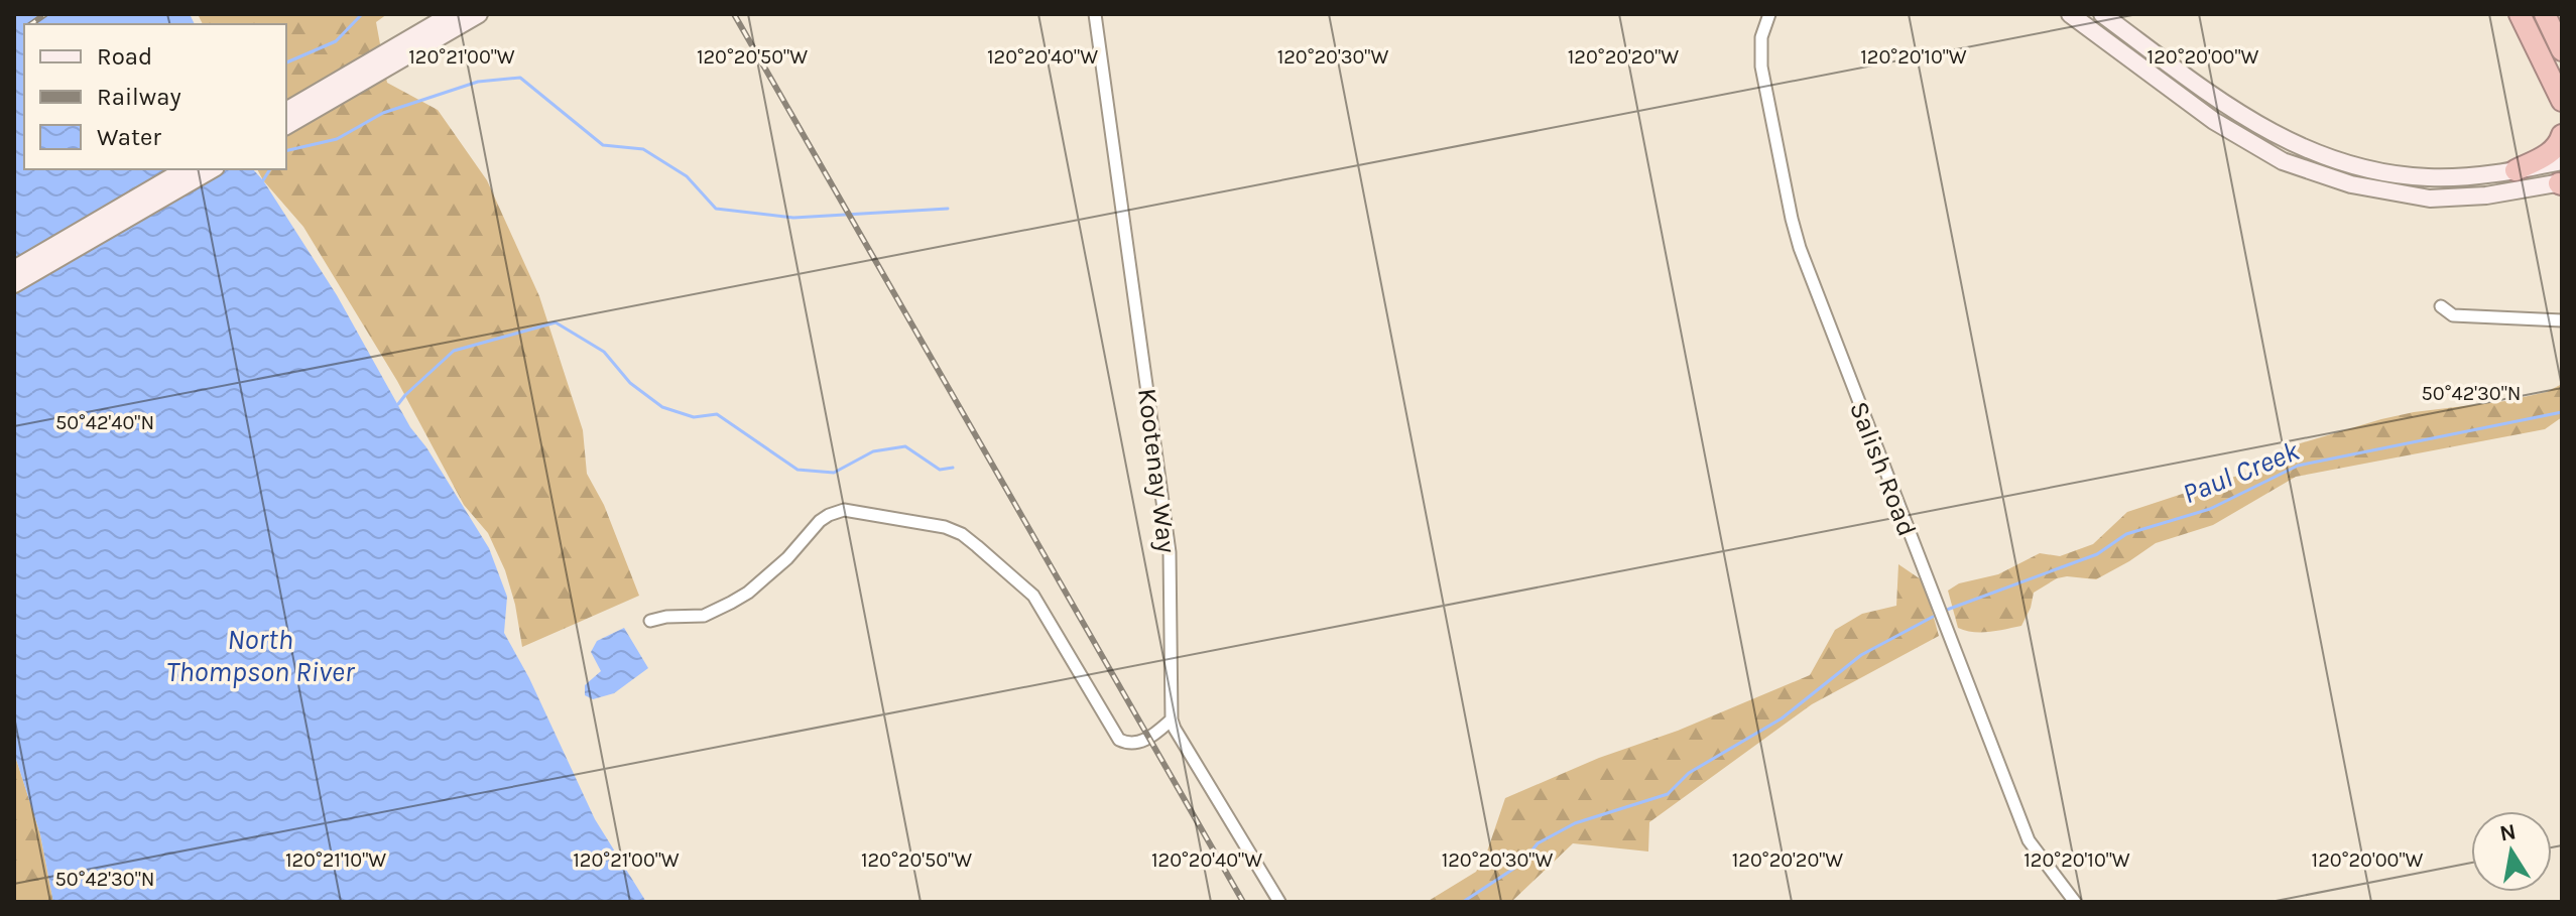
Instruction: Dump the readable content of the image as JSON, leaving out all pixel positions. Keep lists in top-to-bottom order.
{
  "streets": {
    "street": ["Salish Road", "Kootenay Way"]
  },
  "water": ["Paul Creek", "North Thompson River"],
  "legend": ["Road", "Railway", "Water"],
  "north": "top",
  "coordinates": [
    "120°21'00\"W",
    "120°20'40\"W",
    "120°20'20\"W",
    "120°20'10\"W",
    "120°20'00\"W",
    "120°20'50\"W",
    "120°20'30\"W",
    "50°42'30\"N",
    "50°42'40\"N",
    "120°21'10\"W"
  ]
}
